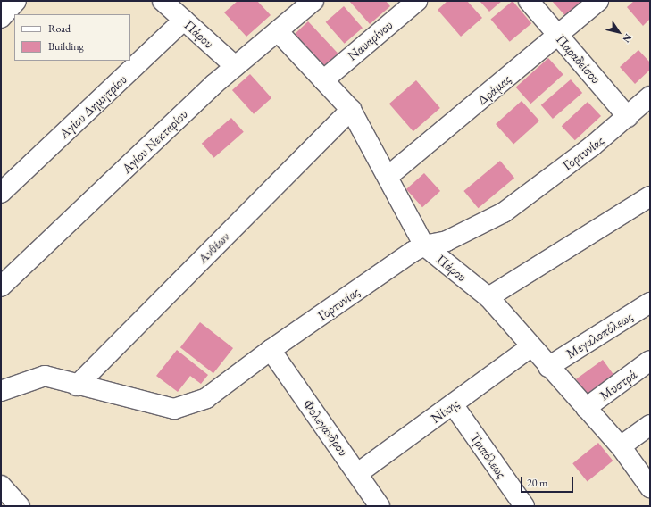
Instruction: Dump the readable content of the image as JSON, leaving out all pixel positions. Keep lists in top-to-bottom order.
{
  "streets": {
    "street": [
      "Πάρου",
      "Ναυαρίνου",
      "Παραδείσου",
      "Δράμας",
      "Αγίου Δημητρίου",
      "Αγίου Νεκταρίου",
      "Γορτυνίας",
      "Ανθέων",
      "Μεγαλοπόλεως",
      "Μυστρά",
      "Νίκης",
      "Φολεγάνδρου",
      "Τριπόλεως"
    ]
  },
  "crossings": [
    ["Πάρου", "Ναυαρίνου"],
    ["Πάρου", "Δράμας"],
    ["Πάρου", "Αγίου Δημητρίου"],
    ["Πάρου", "Αγίου Νεκταρίου"],
    ["Πάρου", "Γορτυνίας"],
    ["Πάρου", "Ανθέων"],
    ["Πάρου", "Μεγαλοπόλεως"],
    ["Πάρου", "Μυστρά"],
    ["Πάρου", "Νίκης"],
    ["Παραδείσου", "Δράμας"],
    ["Παραδείσου", "Γορτυνίας"],
    ["Γορτυνίας", "Ανθέων"],
    ["Γορτυνίας", "Φολεγάνδρου"],
    ["Νίκης", "Φολεγάνδρου"],
    ["Νίκης", "Τριπόλεως"]
  ],
  "legend": ["Road", "Building"],
  "scale_bar": "20 m",
  "north": "bottom right"
}
